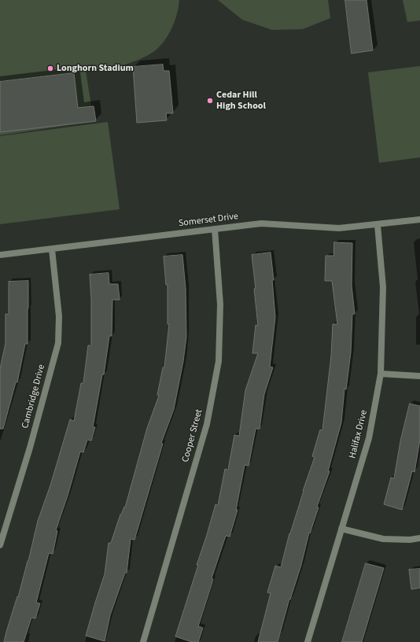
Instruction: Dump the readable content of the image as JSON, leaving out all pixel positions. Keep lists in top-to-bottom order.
{
  "streets": {
    "street": [
      "Somerset Drive",
      "Cambridge Drive",
      "Halifax Drive",
      "Cooper Street"
    ]
  },
  "crossings": [
    ["Somerset Drive", "Cambridge Drive"],
    ["Somerset Drive", "Halifax Drive"],
    ["Somerset Drive", "Cooper Street"]
  ],
  "places": ["Longhorn Stadium", "Cedar Hill High School"]
}
